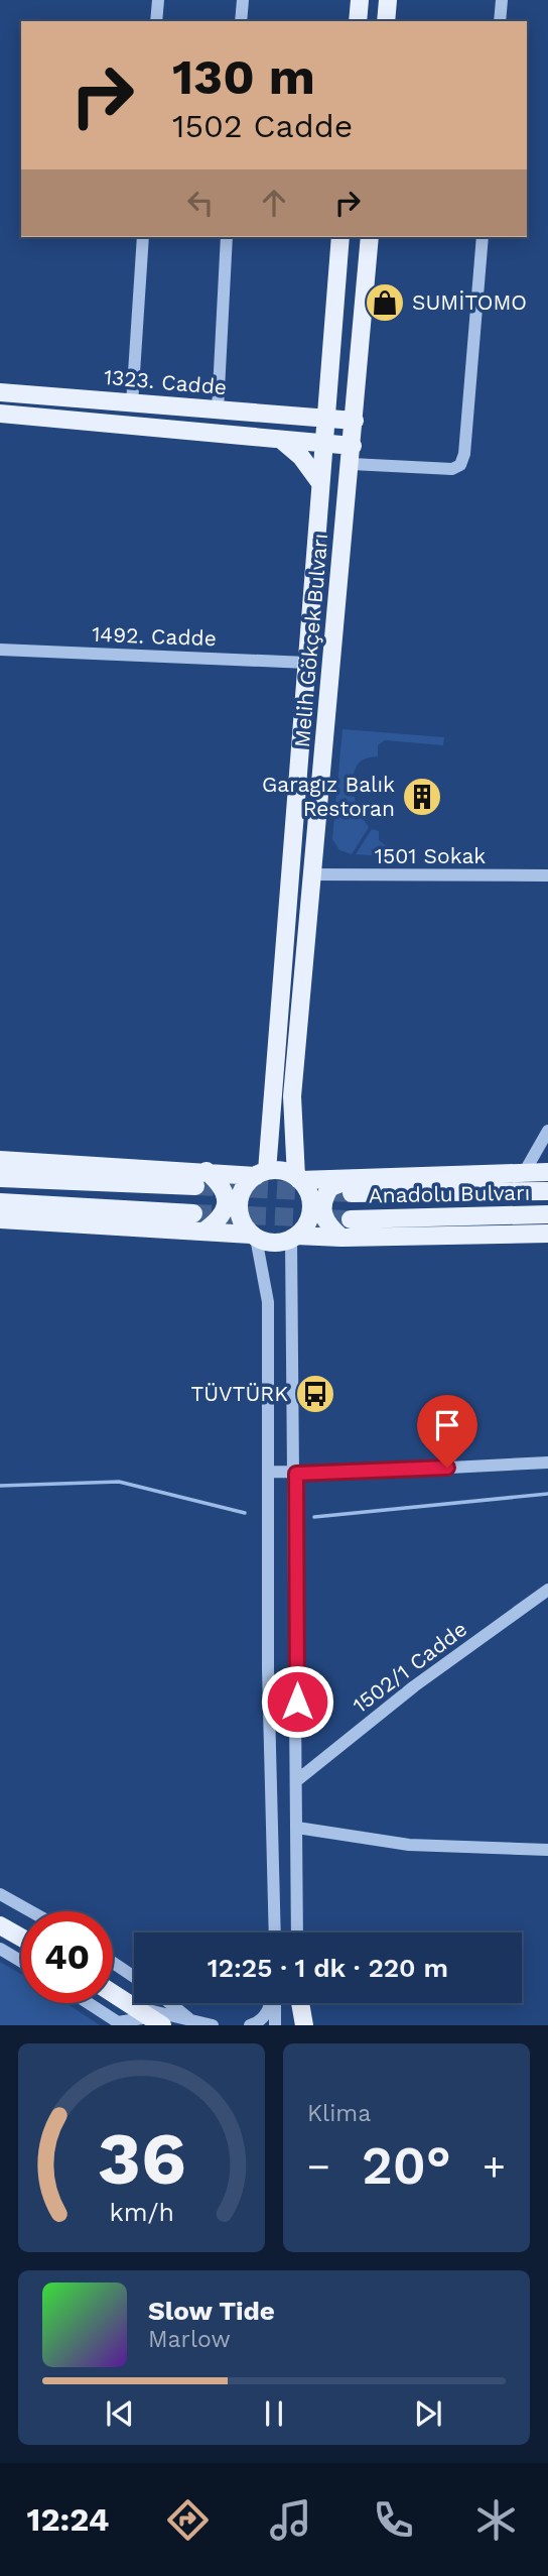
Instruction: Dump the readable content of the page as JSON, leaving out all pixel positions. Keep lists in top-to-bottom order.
{
  "streets": {
    "main road": ["1323. Cadde", "Melih Gökçek Bulvarı", "Anadolu Bulvarı"],
    "street": ["1492. Cadde", "1501 Sokak", "1502/1 Cadde"]
  },
  "crossings": [
    ["1323. Cadde", "Melih Gökçek Bulvarı"],
    ["1492. Cadde", "Melih Gökçek Bulvarı"],
    ["Melih Gökçek Bulvarı", "1501 Sokak"]
  ],
  "places": {
    "shop": ["SUMİTOMO"],
    "building": ["Garagız Balık Restoran"],
    "bus stop": ["TÜVTÜRK"]
  },
  "page": {
    "turn": ["130 m", "1502 Cadde"],
    "limit": "40",
    "trip": "12:25 · 1 dk · 220 m",
    "tile": "Klima",
    "heat": ["−", "20°", "+"],
    "song": ["Slow Tide", "Marlow"],
    "tabs": "12:24",
    "gauge": ["36", "km/h"]
  }
}
